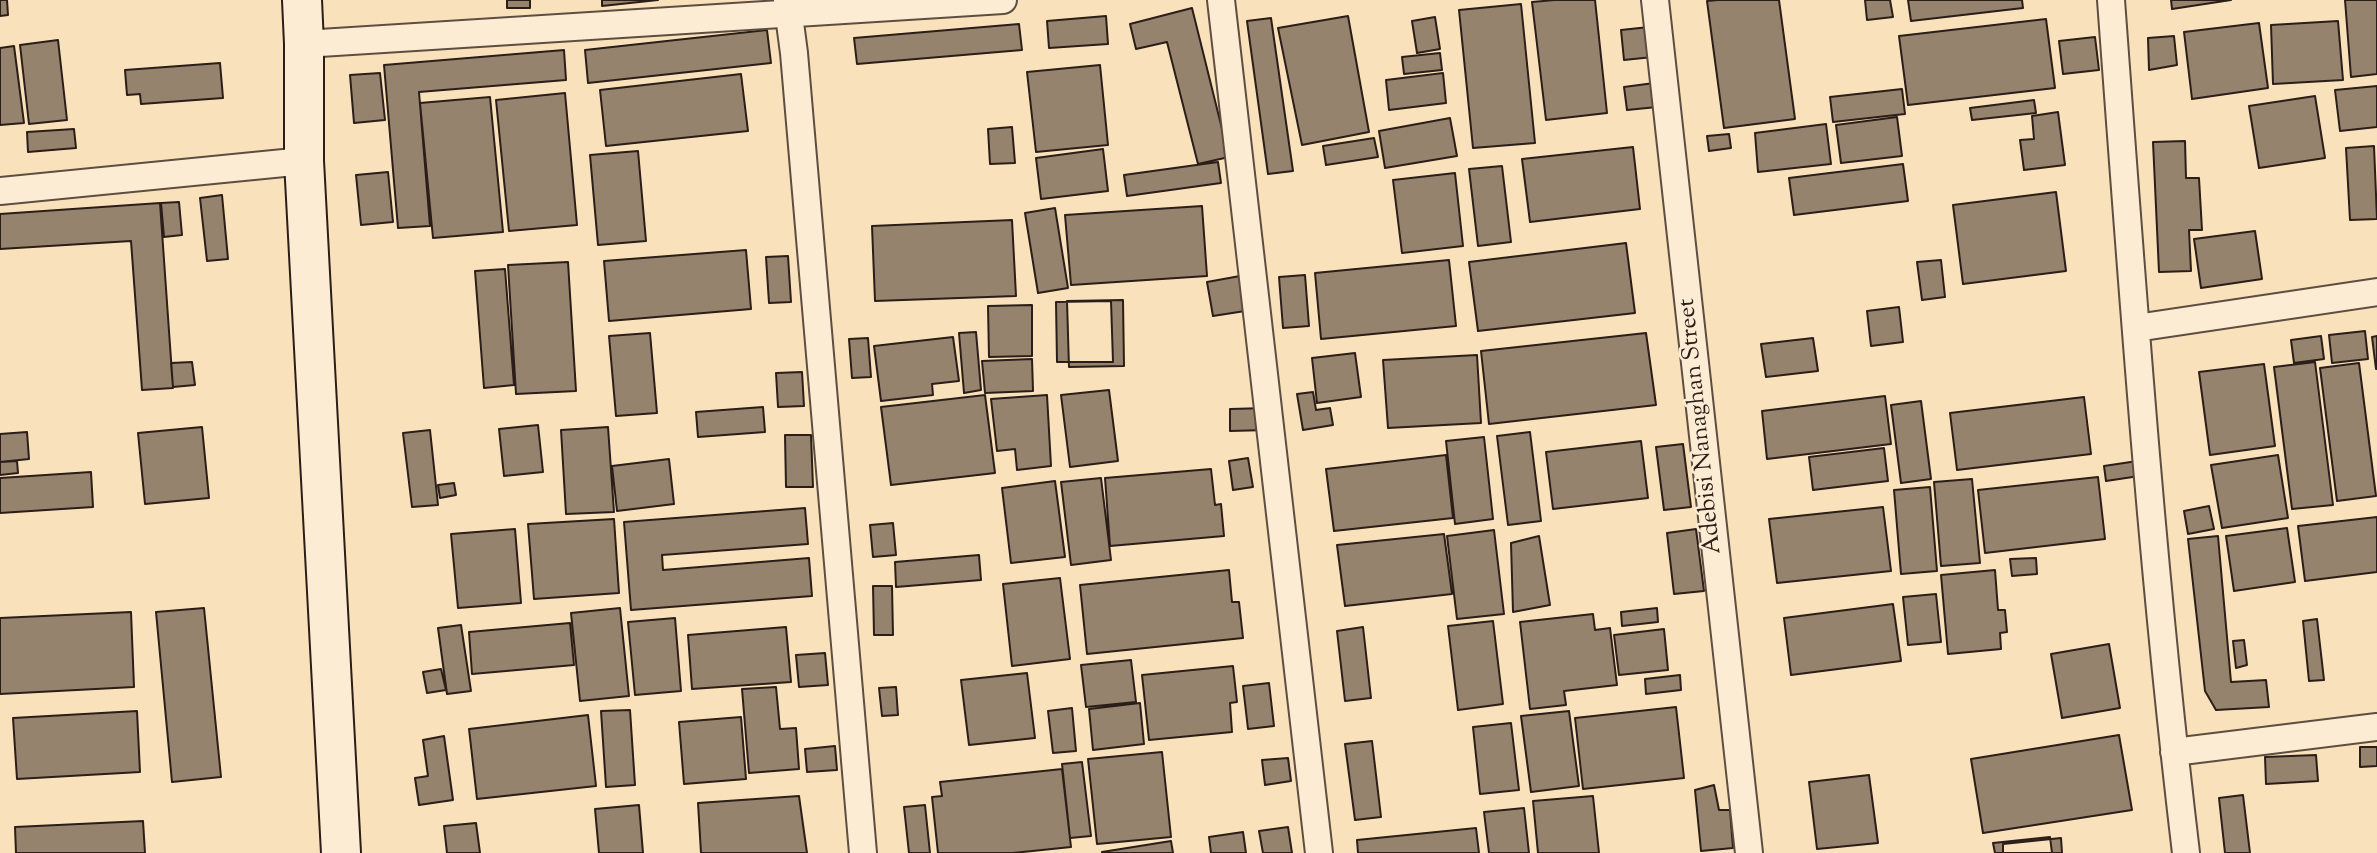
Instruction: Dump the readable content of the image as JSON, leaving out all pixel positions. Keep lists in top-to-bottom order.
{
  "streets": {
    "street": ["Adebisi Nanaghan Street"]
  }
}
